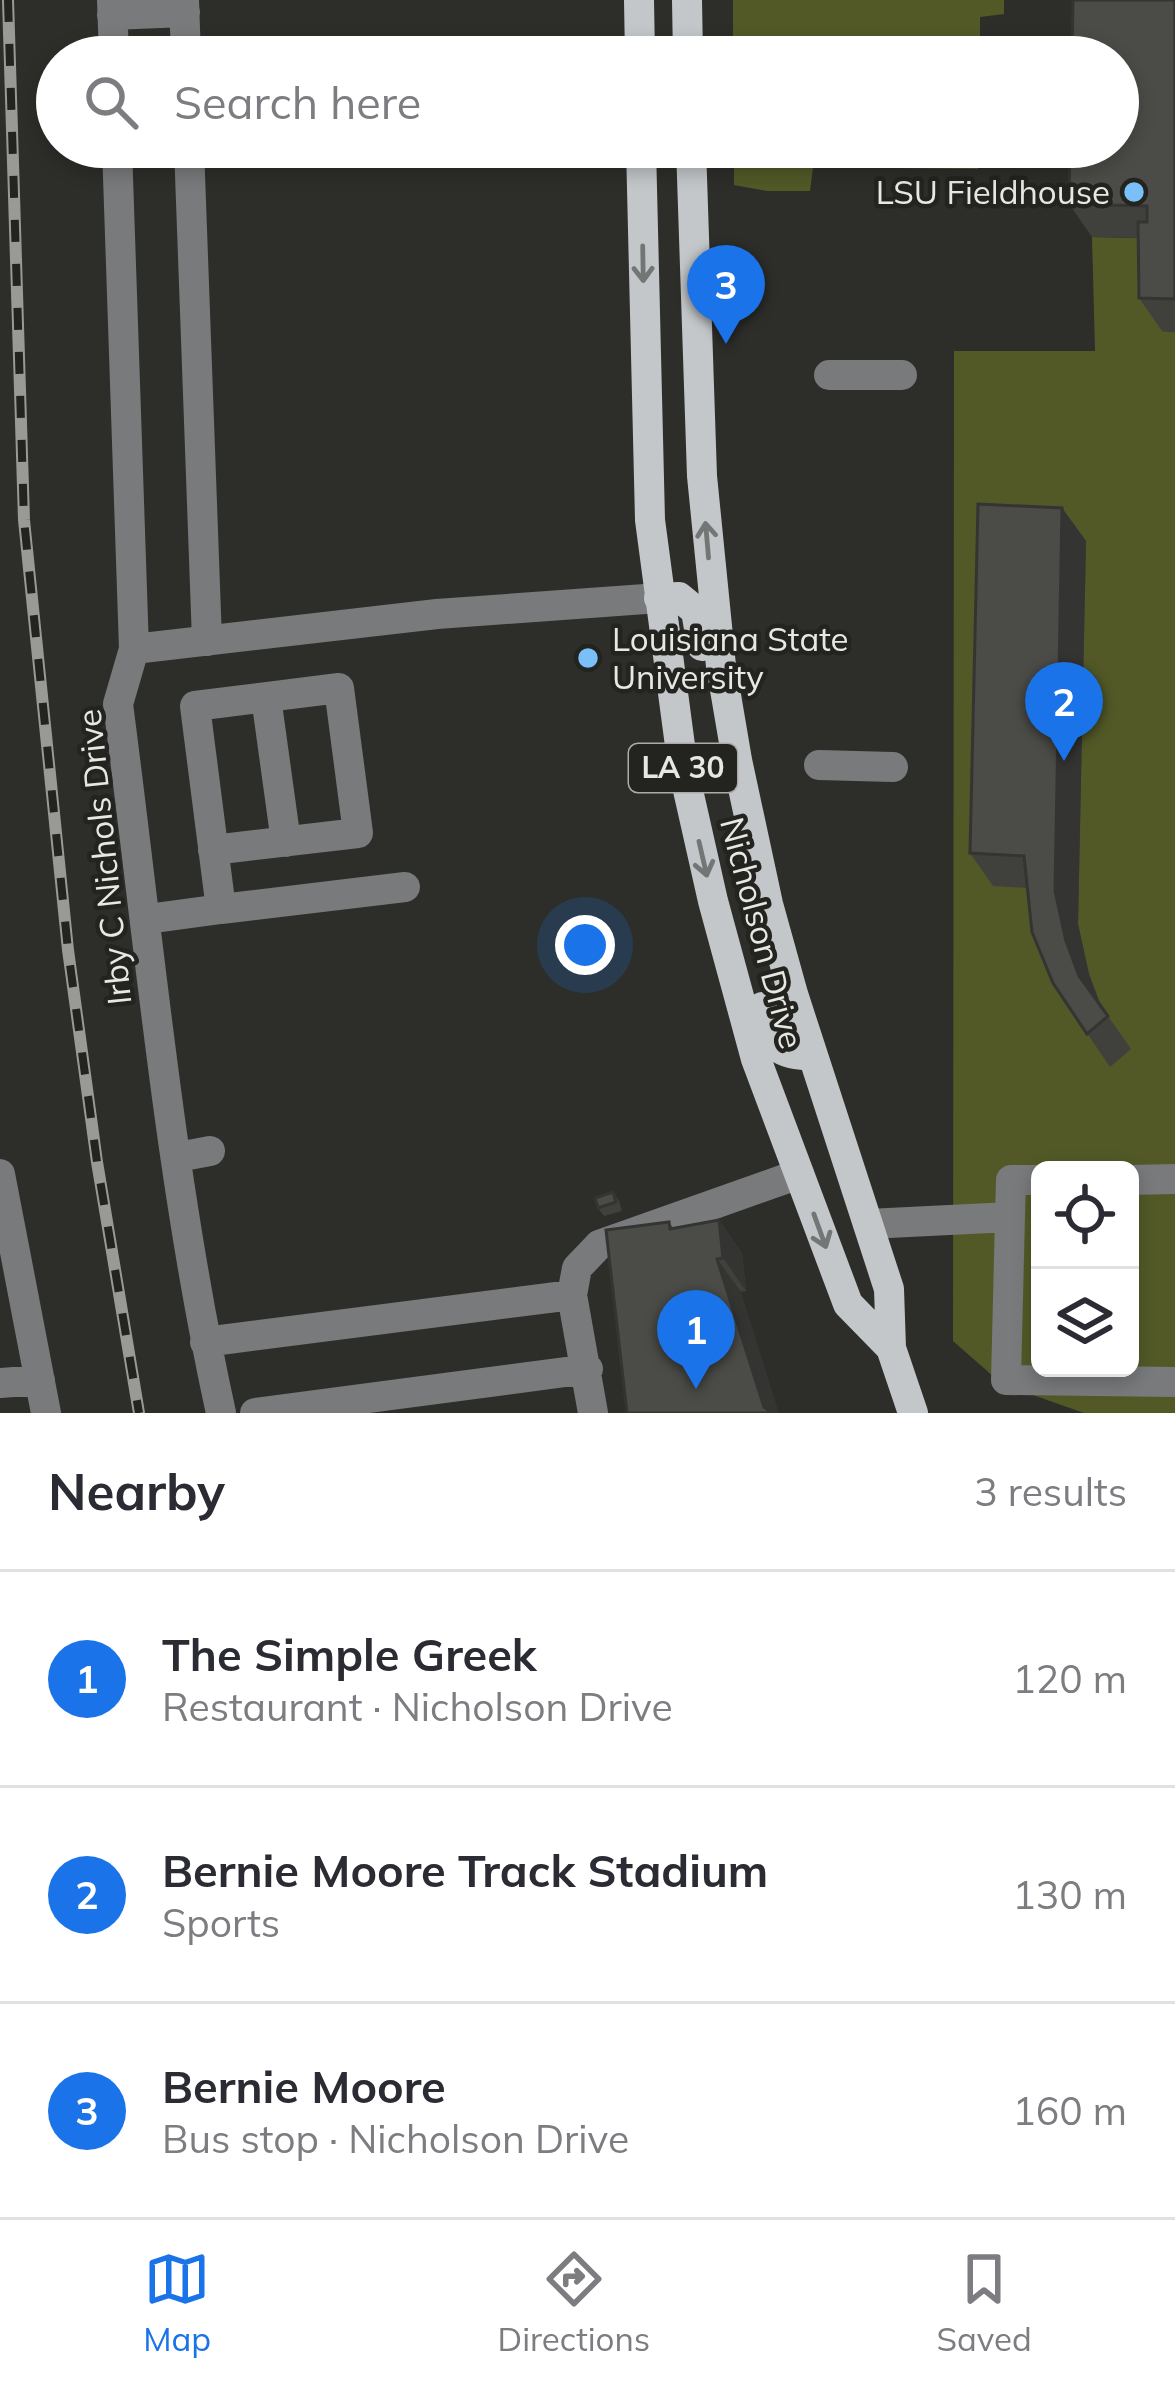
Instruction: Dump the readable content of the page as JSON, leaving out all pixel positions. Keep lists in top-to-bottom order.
{
  "streets": {
    "main road": ["LA 30", "Nicholson Drive"],
    "lane": ["Irby C Nichols Drive"]
  },
  "places": ["LSU Fieldhouse", "Louisiana State University"],
  "page": {
    "search": "Search here",
    "pins": ["3", "2", "1"],
    "heading": ["Nearby", "3 results"],
    "list": [
      {
        "mark": "1",
        "name": "The Simple Greek",
        "note": "Restaurant · Nicholson Drive",
        "value": "120 m"
      },
      {
        "mark": "2",
        "name": "Bernie Moore Track Stadium",
        "note": "Sports",
        "value": "130 m"
      },
      {
        "mark": "3",
        "name": "Bernie Moore",
        "note": "Bus stop · Nicholson Drive",
        "value": "160 m"
      }
    ],
    "nav": ["Map", "Directions", "Saved"]
  }
}
